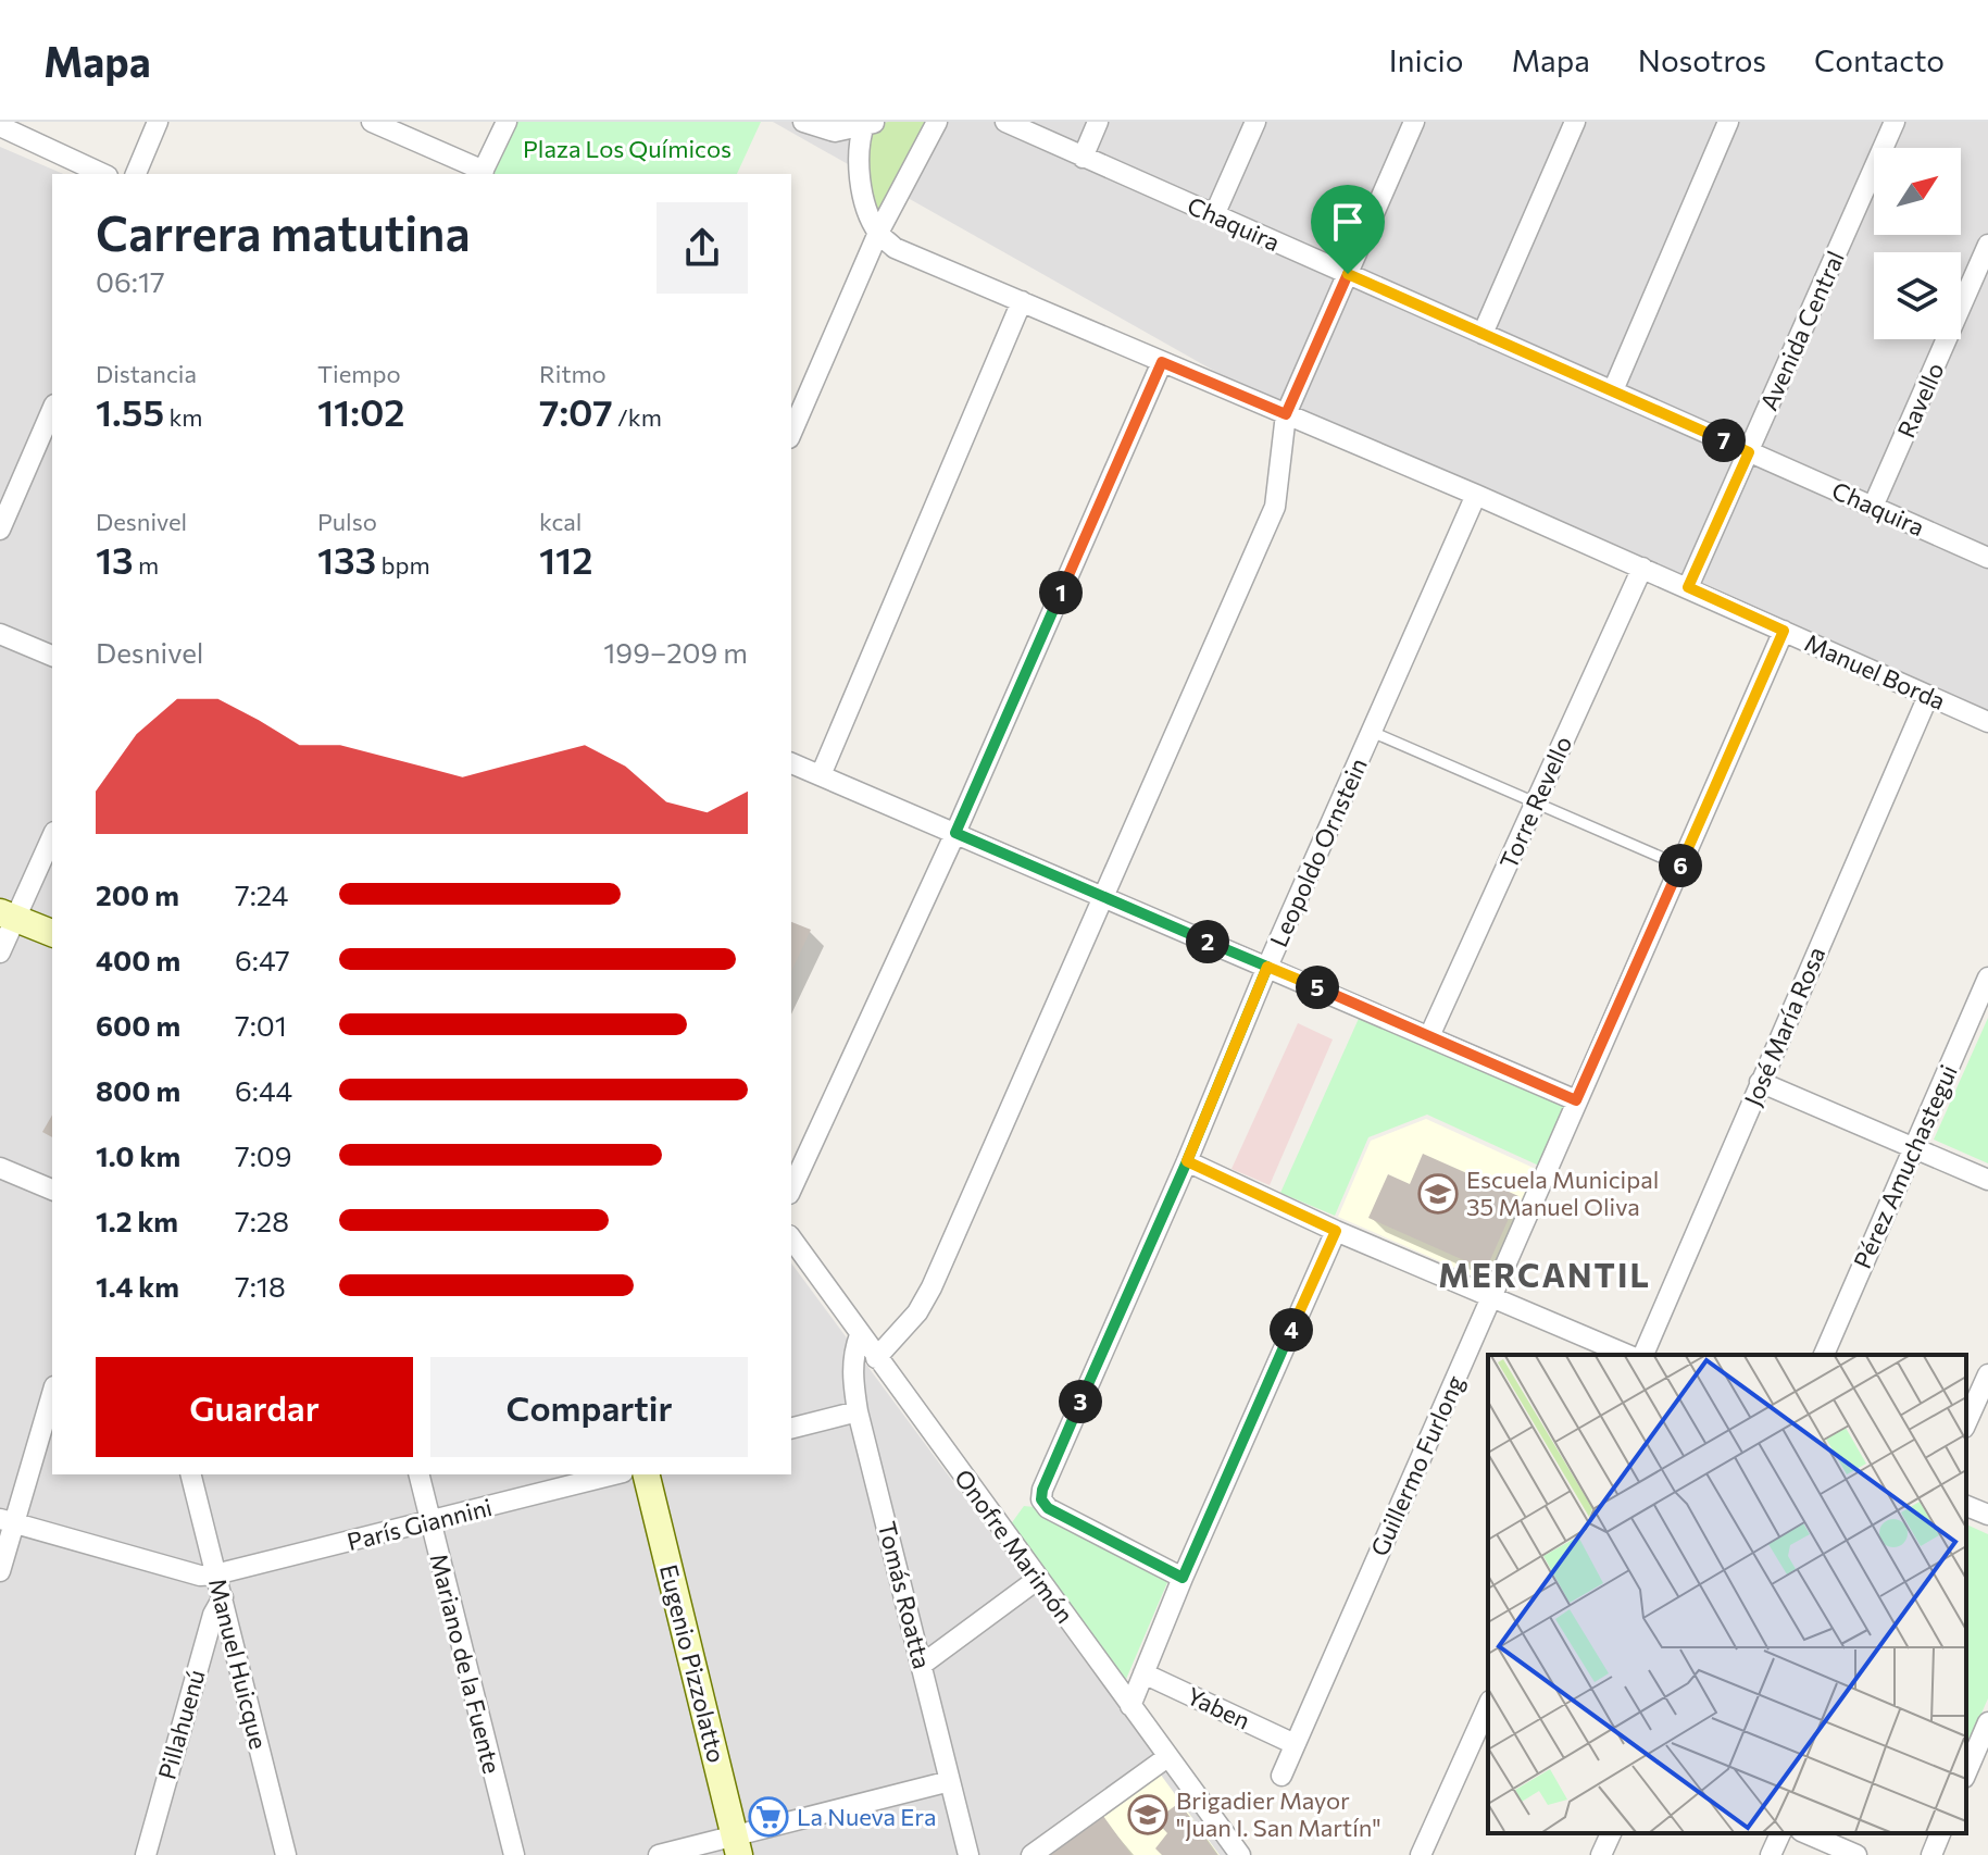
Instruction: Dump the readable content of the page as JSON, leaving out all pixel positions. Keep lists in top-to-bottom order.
{
  "streets": {
    "main road": ["Eugenio Pizzolatto"],
    "street": [
      "Chaquira",
      "Avenida Central",
      "Ravello",
      "Manuel Borda",
      "Torre Revello",
      "Leopoldo Ornstein",
      "José María Rosa",
      "Pérez Amuchastegui",
      "Guillermo Furlong",
      "París Giannini",
      "Onofre Marimón",
      "Tomás Roatta",
      "Manuel Huicque",
      "Mariano de la Fuente",
      "Yaben",
      "Pillahuenú"
    ]
  },
  "crossings": [
    ["Chaquira", "Avenida Central"],
    ["Chaquira", "Ravello"],
    ["Avenida Central", "Manuel Borda"],
    ["Manuel Borda", "Torre Revello"],
    ["Manuel Borda", "Leopoldo Ornstein"],
    ["Manuel Borda", "José María Rosa"],
    ["Manuel Borda", "Guillermo Furlong"],
    ["Guillermo Furlong", "Yaben"],
    ["París Giannini", "Manuel Huicque"],
    ["París Giannini", "Mariano de la Fuente"],
    ["Onofre Marimón", "Tomás Roatta"],
    ["Manuel Huicque", "Pillahuenú"]
  ],
  "districts": ["MERCANTIL"],
  "parks": ["Plaza Los Químicos"],
  "places": {
    "school or university": ["Escuela Municipal 35 Manuel Oliva", "Brigadier Mayor \"Juan I. San Martín\""],
    "supermarket": ["La Nueva Era"]
  },
  "north": "top right",
  "page": {
    "header": "Mapa",
    "nav": [
      "Inicio",
      "Mapa",
      "Nosotros",
      "Contacto"
    ],
    "heading": ["Carrera matutina", "06:17"],
    "stats": [
      ["Distancia", "1.55 km"],
      ["Tiempo", "11:02"],
      ["Ritmo", "7:07 /km"],
      ["Desnivel", "13 m"],
      ["Pulso", "133 bpm"],
      ["kcal", "112"]
    ],
    "pins": [
      "7",
      "1",
      "6",
      "2",
      "5",
      "4",
      "3"
    ],
    "chart": ["Desnivel", "199–209 m"],
    "list": [
      {
        "name": "200 m",
        "note": "7:24"
      },
      {
        "name": "400 m",
        "note": "6:47"
      },
      {
        "name": "600 m",
        "note": "7:01"
      },
      {
        "name": "800 m",
        "note": "6:44"
      },
      {
        "name": "1.0 km",
        "note": "7:09"
      },
      {
        "name": "1.2 km",
        "note": "7:28"
      },
      {
        "name": "1.4 km",
        "note": "7:18"
      }
    ],
    "buttons": ["Guardar", "Compartir"]
  }
}
